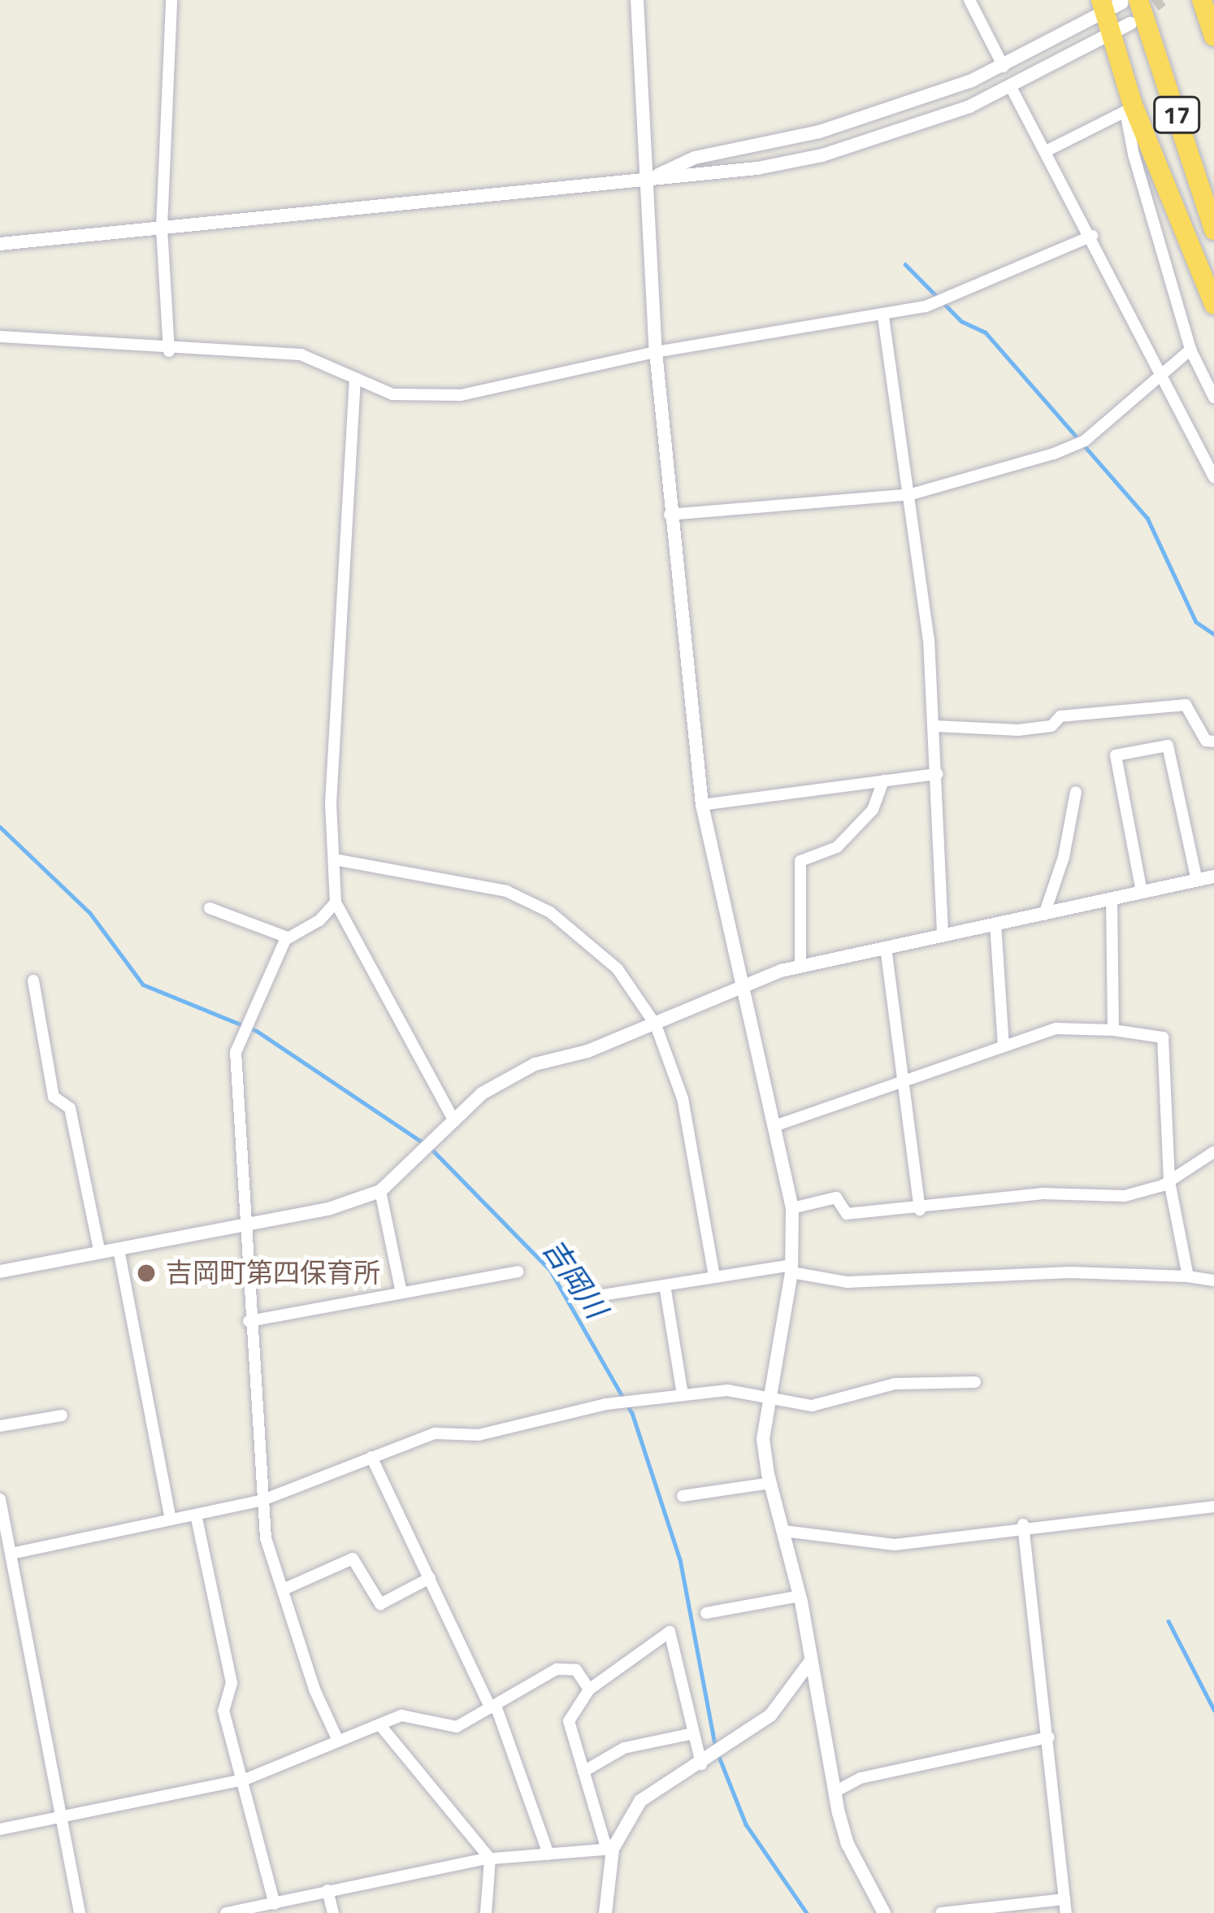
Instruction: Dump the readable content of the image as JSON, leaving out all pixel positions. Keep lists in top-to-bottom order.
{
  "streets": {
    "highway": ["17"]
  },
  "water": ["吉岡川"],
  "places": ["吉岡町第四保育所"]
}
